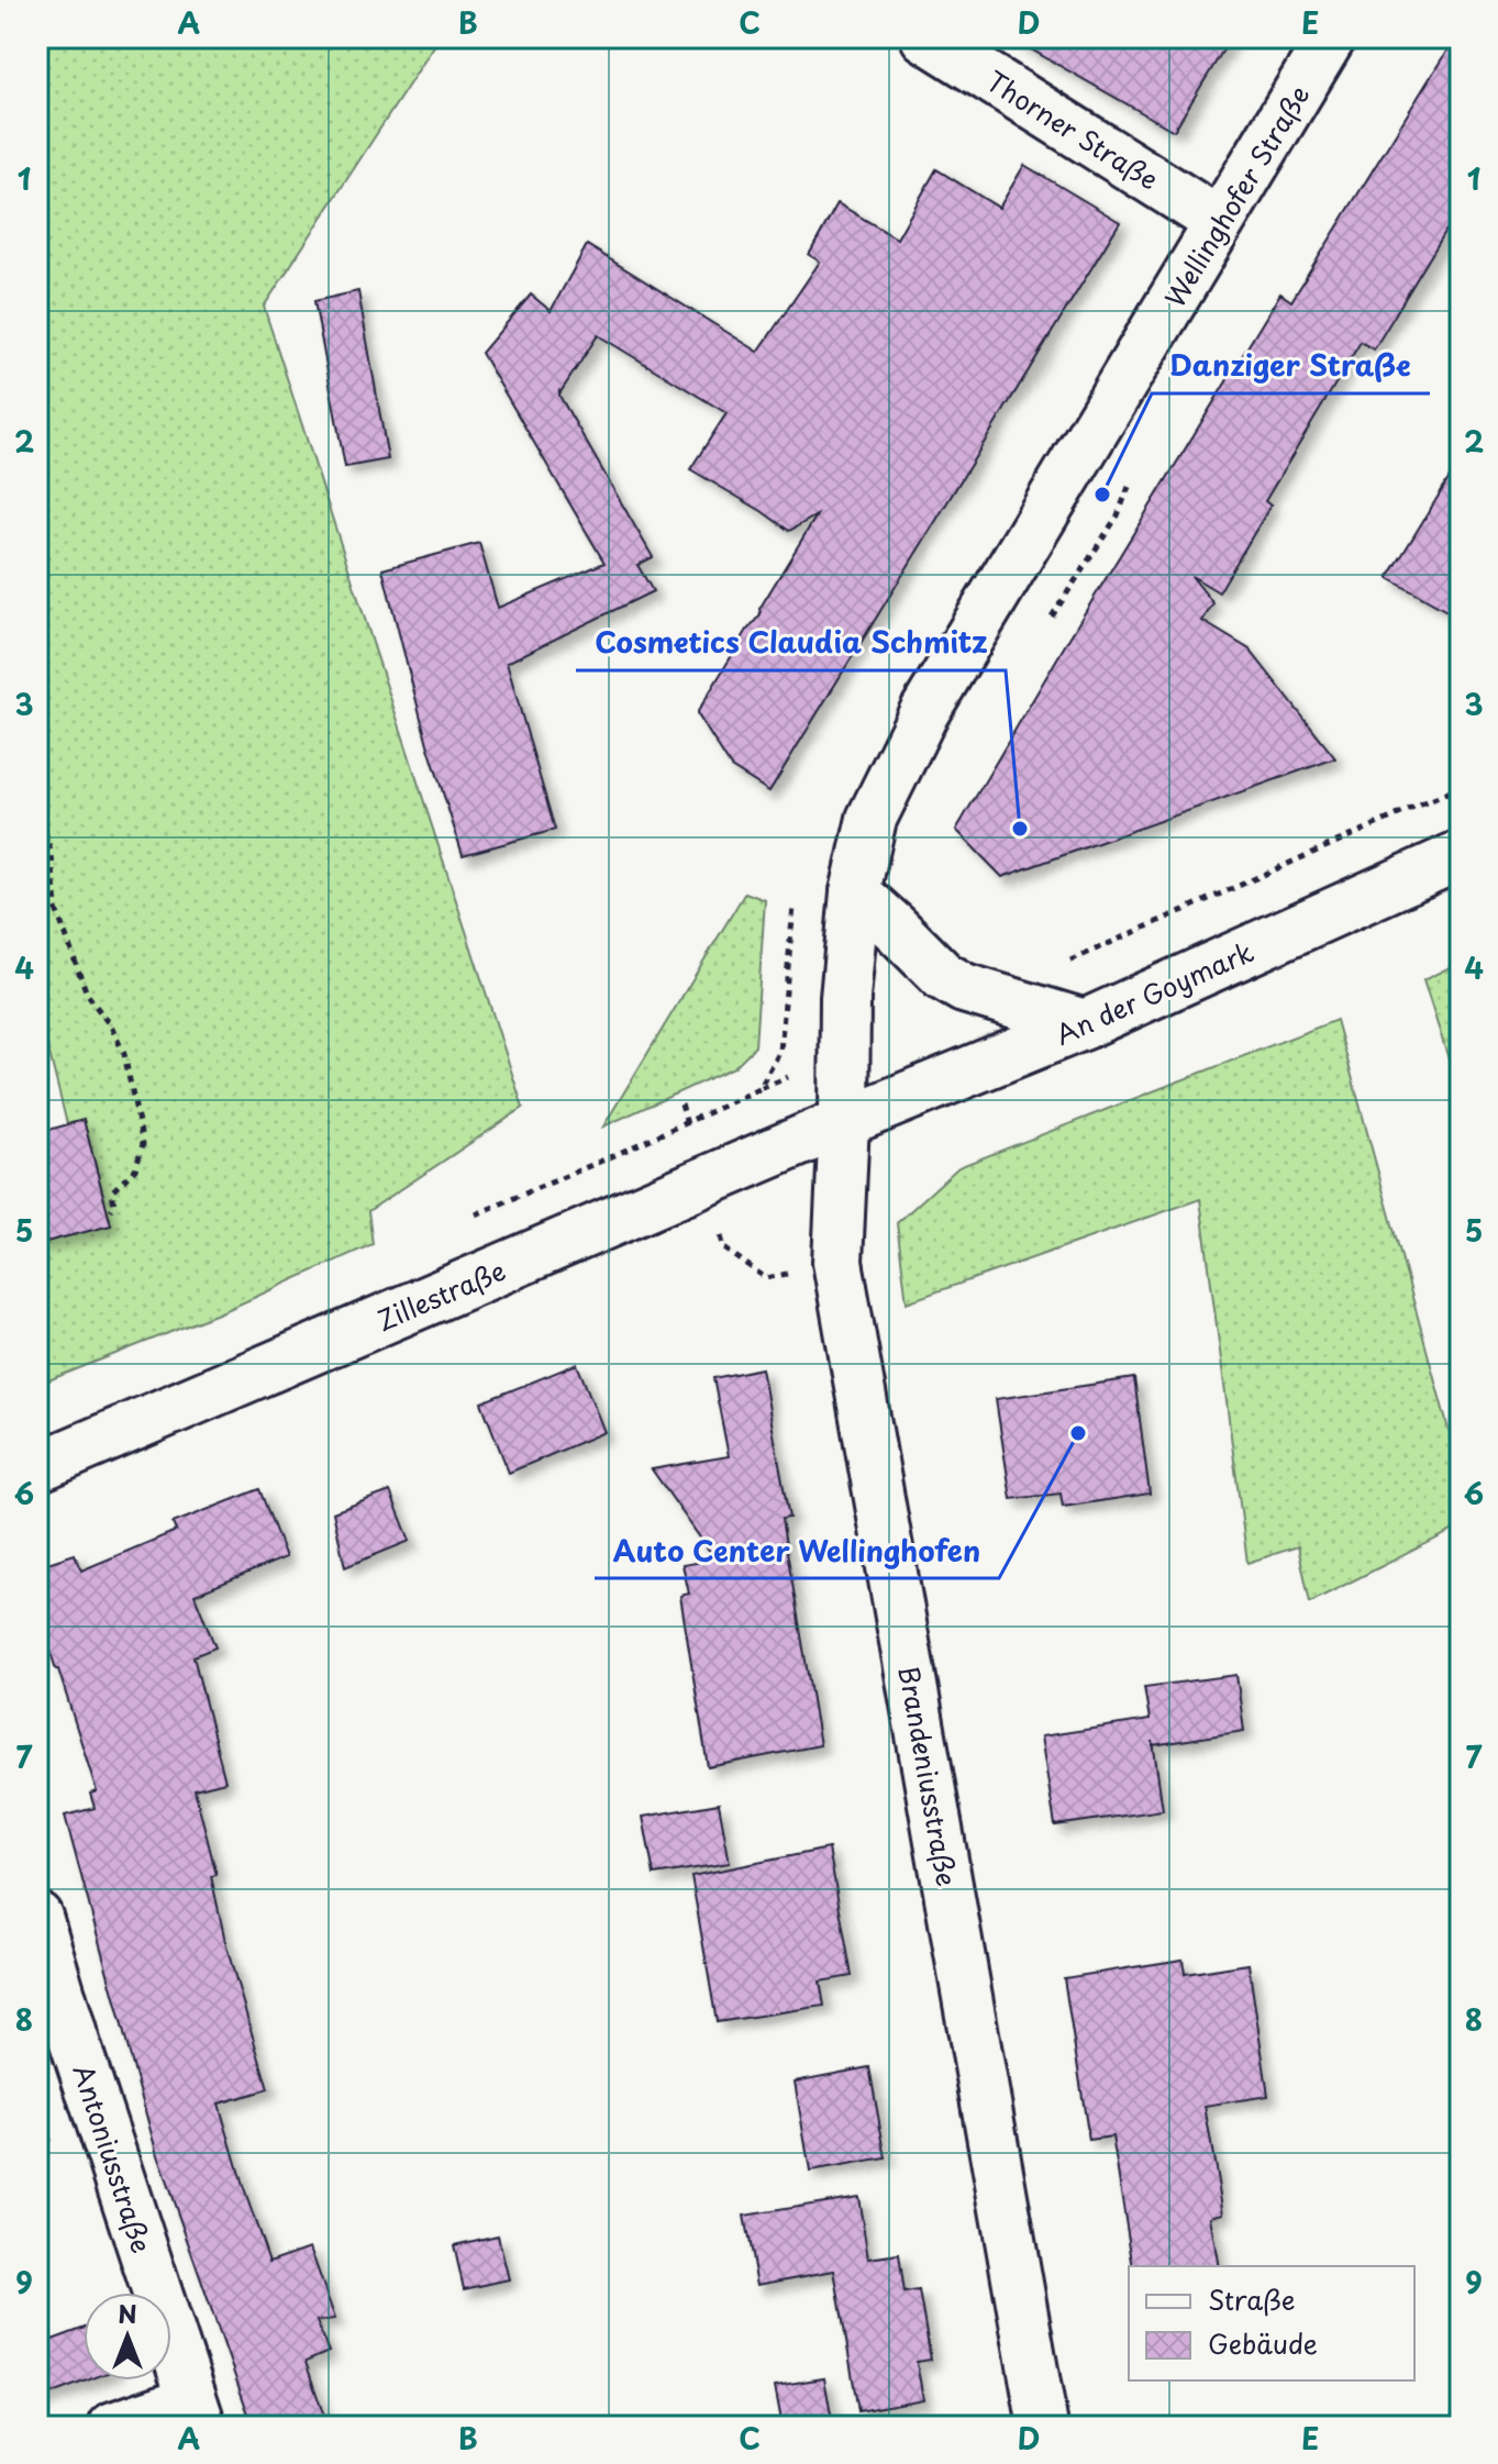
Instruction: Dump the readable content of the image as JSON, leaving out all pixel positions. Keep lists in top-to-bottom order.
{
  "streets": {
    "street": [
      "Thorner Straße",
      "Wellinghofer Straße",
      "An der Goymark",
      "Zillestraße",
      "Brandeniusstraße",
      "Antoniusstraße"
    ]
  },
  "crossings": [
    ["Thorner Straße", "Wellinghofer Straße"],
    ["Wellinghofer Straße", "An der Goymark"],
    ["Wellinghofer Straße", "Zillestraße"],
    ["Wellinghofer Straße", "Brandeniusstraße"],
    ["An der Goymark", "Zillestraße"],
    ["An der Goymark", "Brandeniusstraße"],
    ["Zillestraße", "Brandeniusstraße"]
  ],
  "places": ["Danziger Straße", "Cosmetics Claudia Schmitz", "Auto Center Wellinghofen"],
  "legend": ["Straße", "Gebäude"],
  "north": "top",
  "grid": {
    "columns": [
      "A",
      "B",
      "C",
      "D",
      "E"
    ],
    "rows": [
      "1",
      "2",
      "3",
      "4",
      "5",
      "6",
      "7",
      "8",
      "9"
    ]
  }
}
